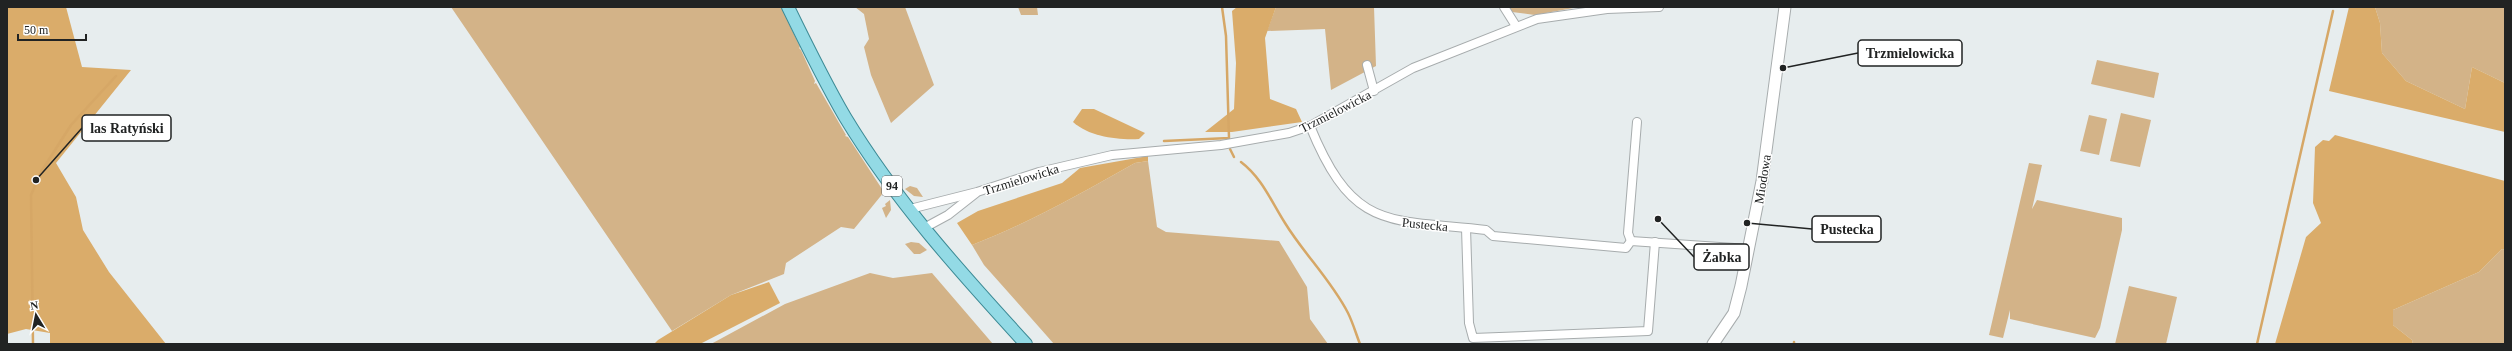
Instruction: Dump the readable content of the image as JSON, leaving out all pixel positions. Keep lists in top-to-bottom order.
{
  "streets": {
    "main road": ["94"],
    "street": ["Trzmielowicka", "Miodowa", "Pustecka"]
  },
  "crossings": [
    ["Trzmielowicka", "94"],
    ["Trzmielowicka", "Pustecka"],
    ["Miodowa", "Pustecka"]
  ],
  "places": [
    "Trzmielowicka",
    "las Ratyński",
    "Żabka",
    "Pustecka"
  ],
  "scale_bar": "50 m",
  "north": "top"
}
